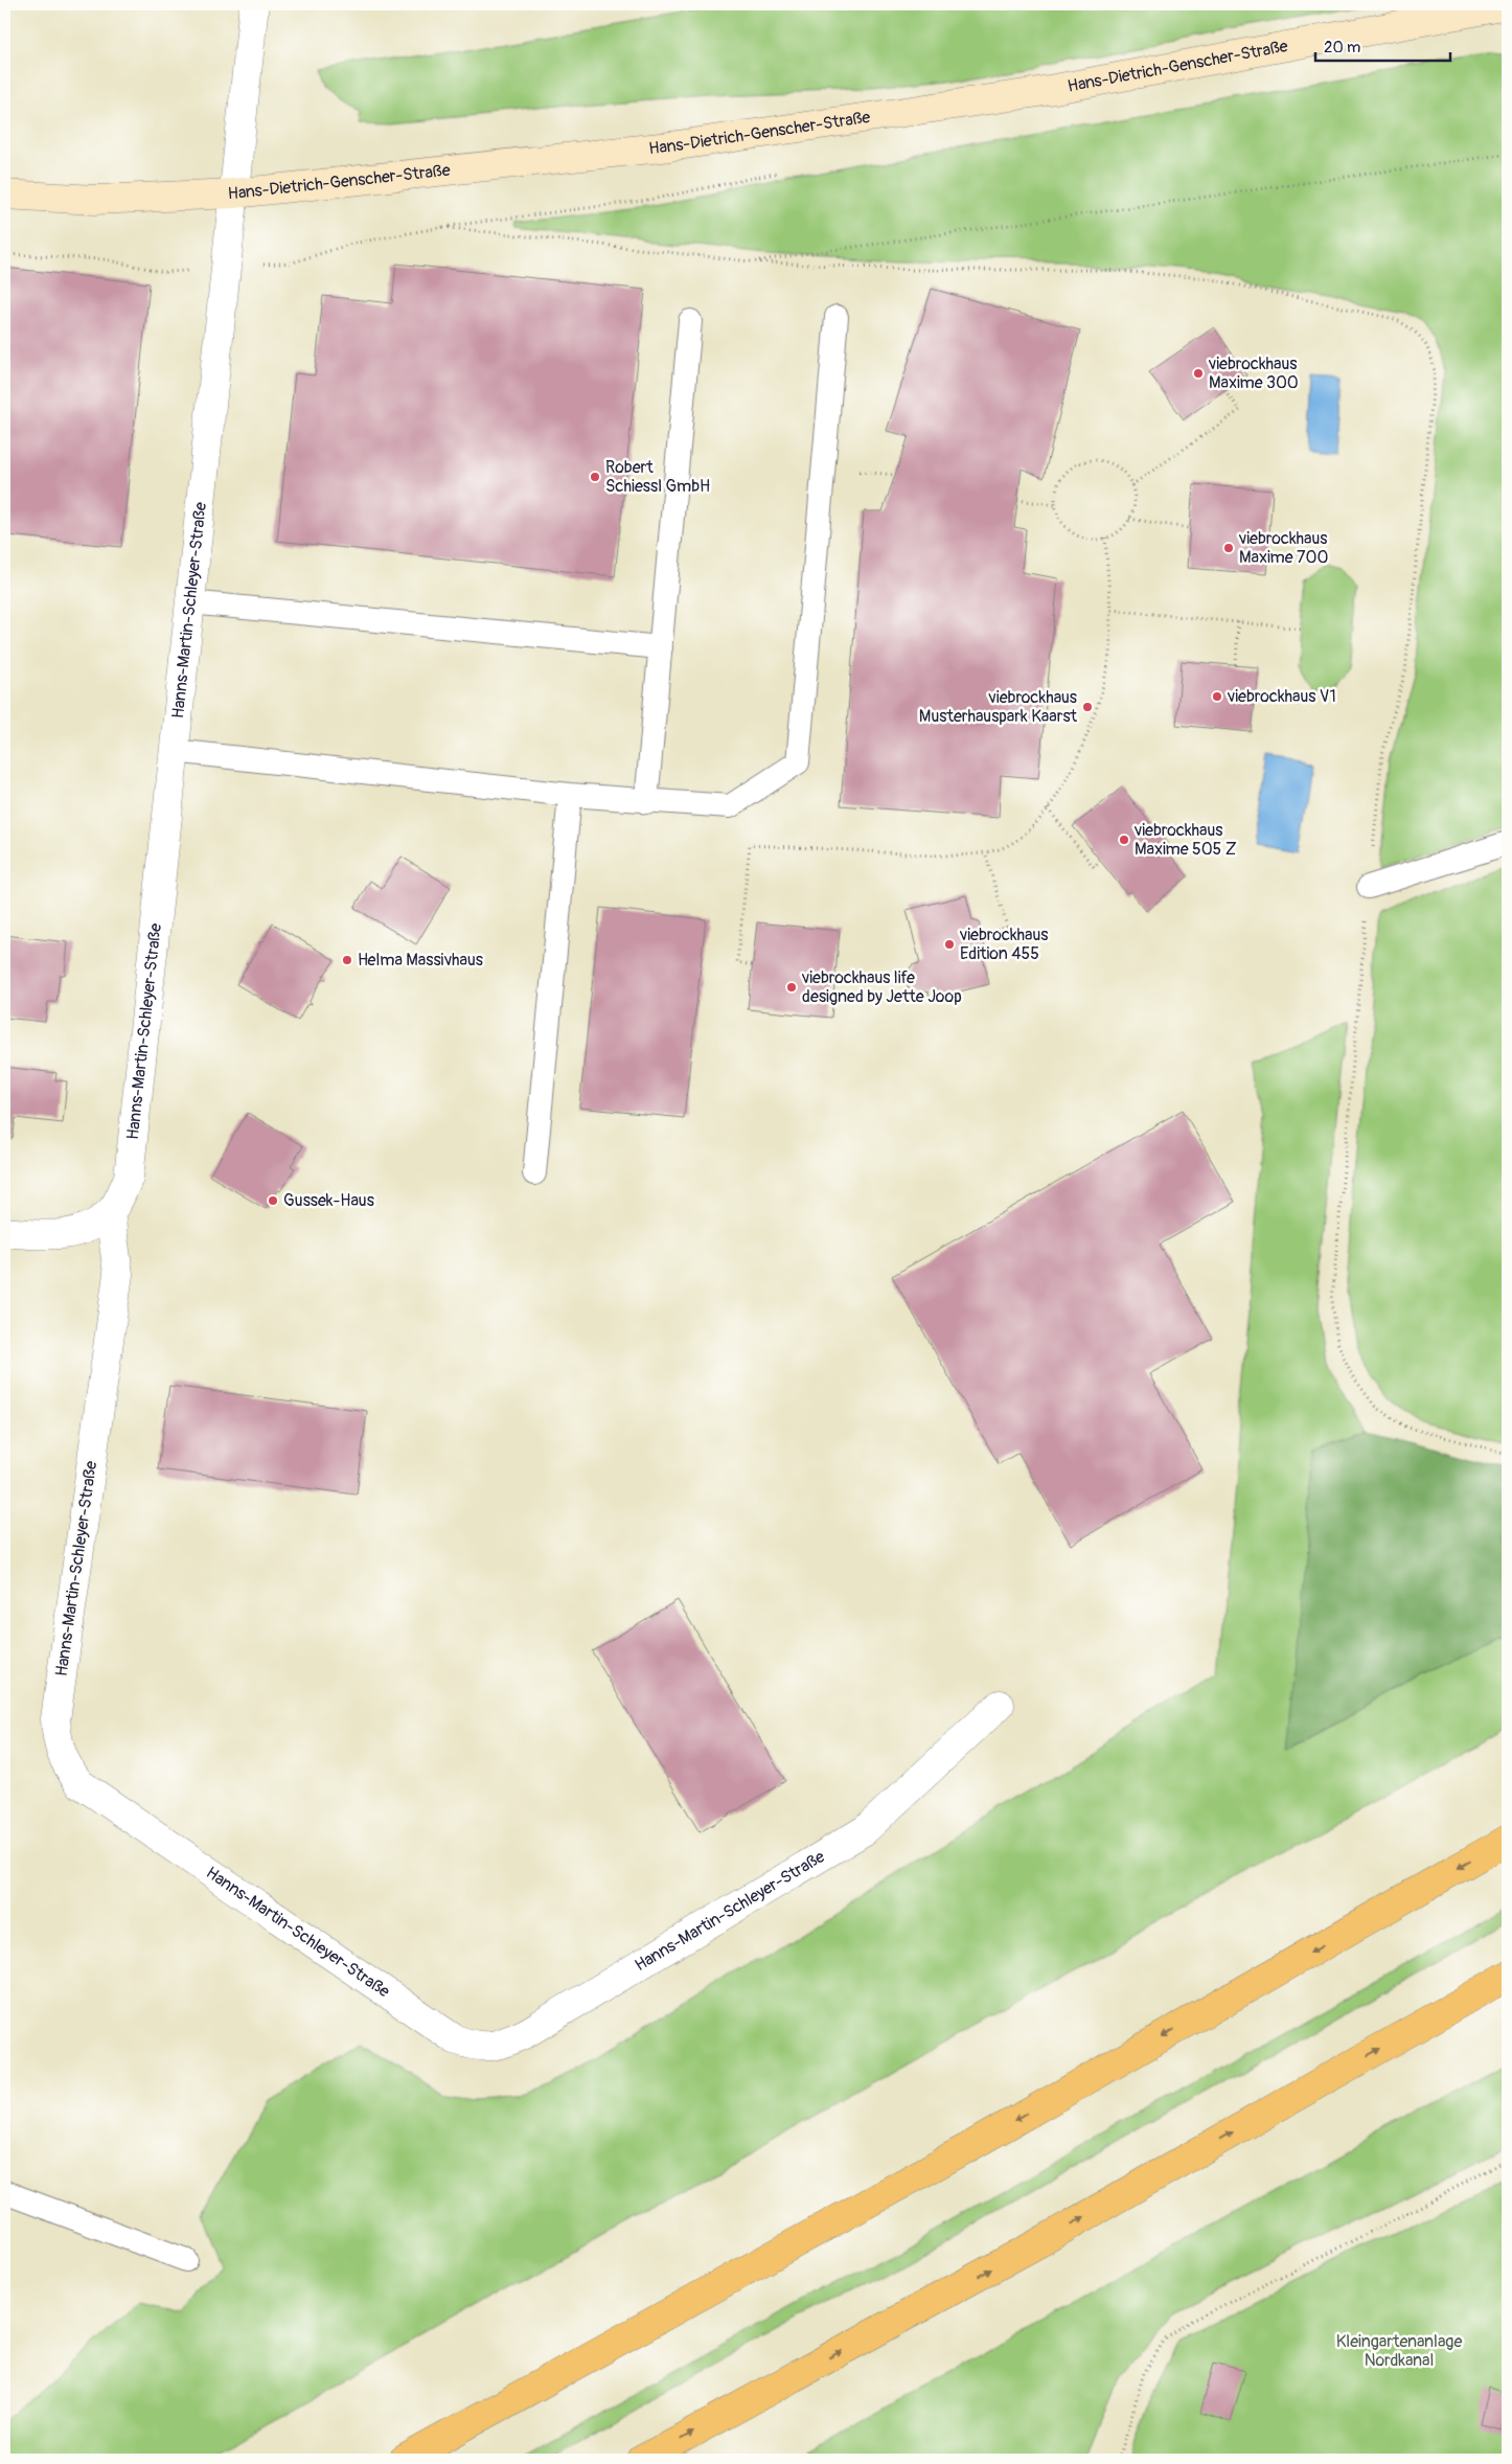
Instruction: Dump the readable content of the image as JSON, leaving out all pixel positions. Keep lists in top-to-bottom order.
{
  "streets": {
    "street": ["Hans-Dietrich-Genscher-Straße", "Hanns-Martin-Schleyer-Straße"]
  },
  "crossings": [
    ["Hans-Dietrich-Genscher-Straße", "Hanns-Martin-Schleyer-Straße"]
  ],
  "parks": ["Kleingartenanlage Nordkanal"],
  "places": [
    "viebrockhaus Maxime 300",
    "Robert Schiessl GmbH",
    "viebrockhaus Maxime 700",
    "viebrockhaus V1",
    "viebrockhaus Musterhauspark Kaarst",
    "viebrockhaus Maxime 505 Z",
    "viebrockhaus Edition 455",
    "Helma Massivhaus",
    "viebrockhaus life designed by Jette Joop",
    "Gussek-Haus"
  ],
  "scale_bar": "20 m"
}
